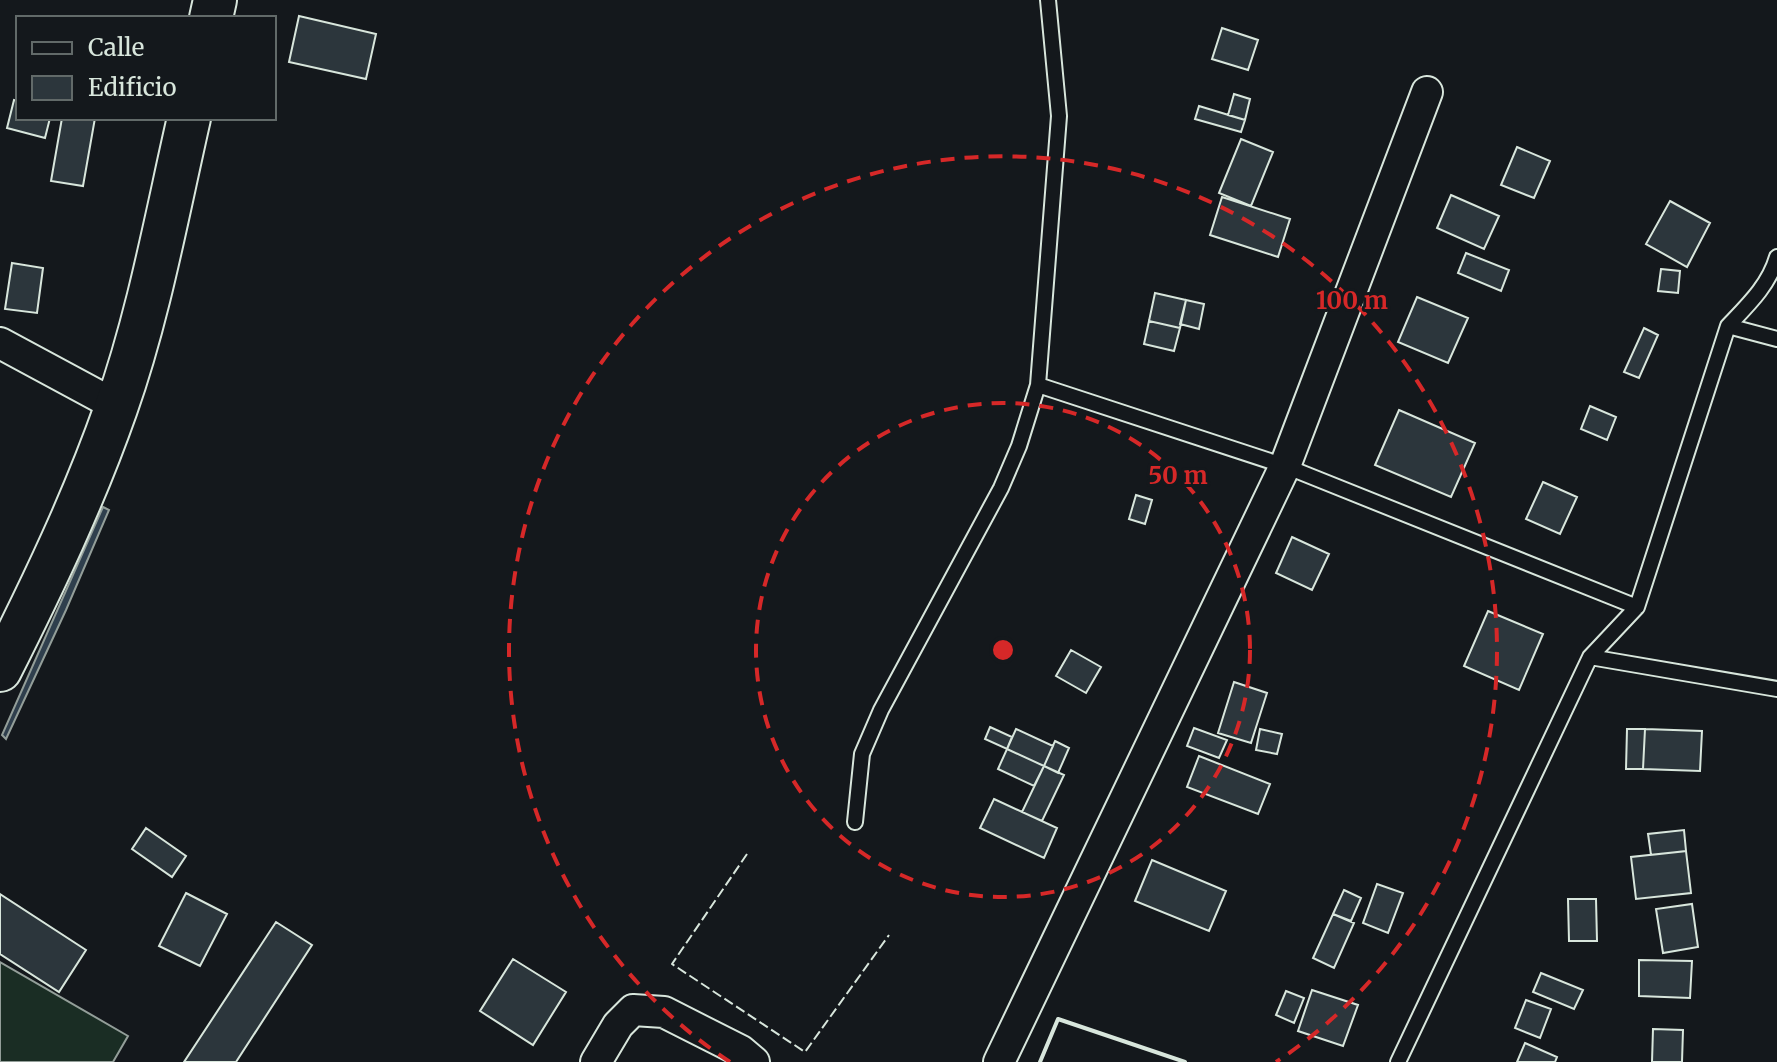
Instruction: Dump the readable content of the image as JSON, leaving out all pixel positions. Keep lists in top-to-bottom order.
{
  "legend": ["Calle", "Edificio"],
  "rings": ["100 m", "50 m"]
}
